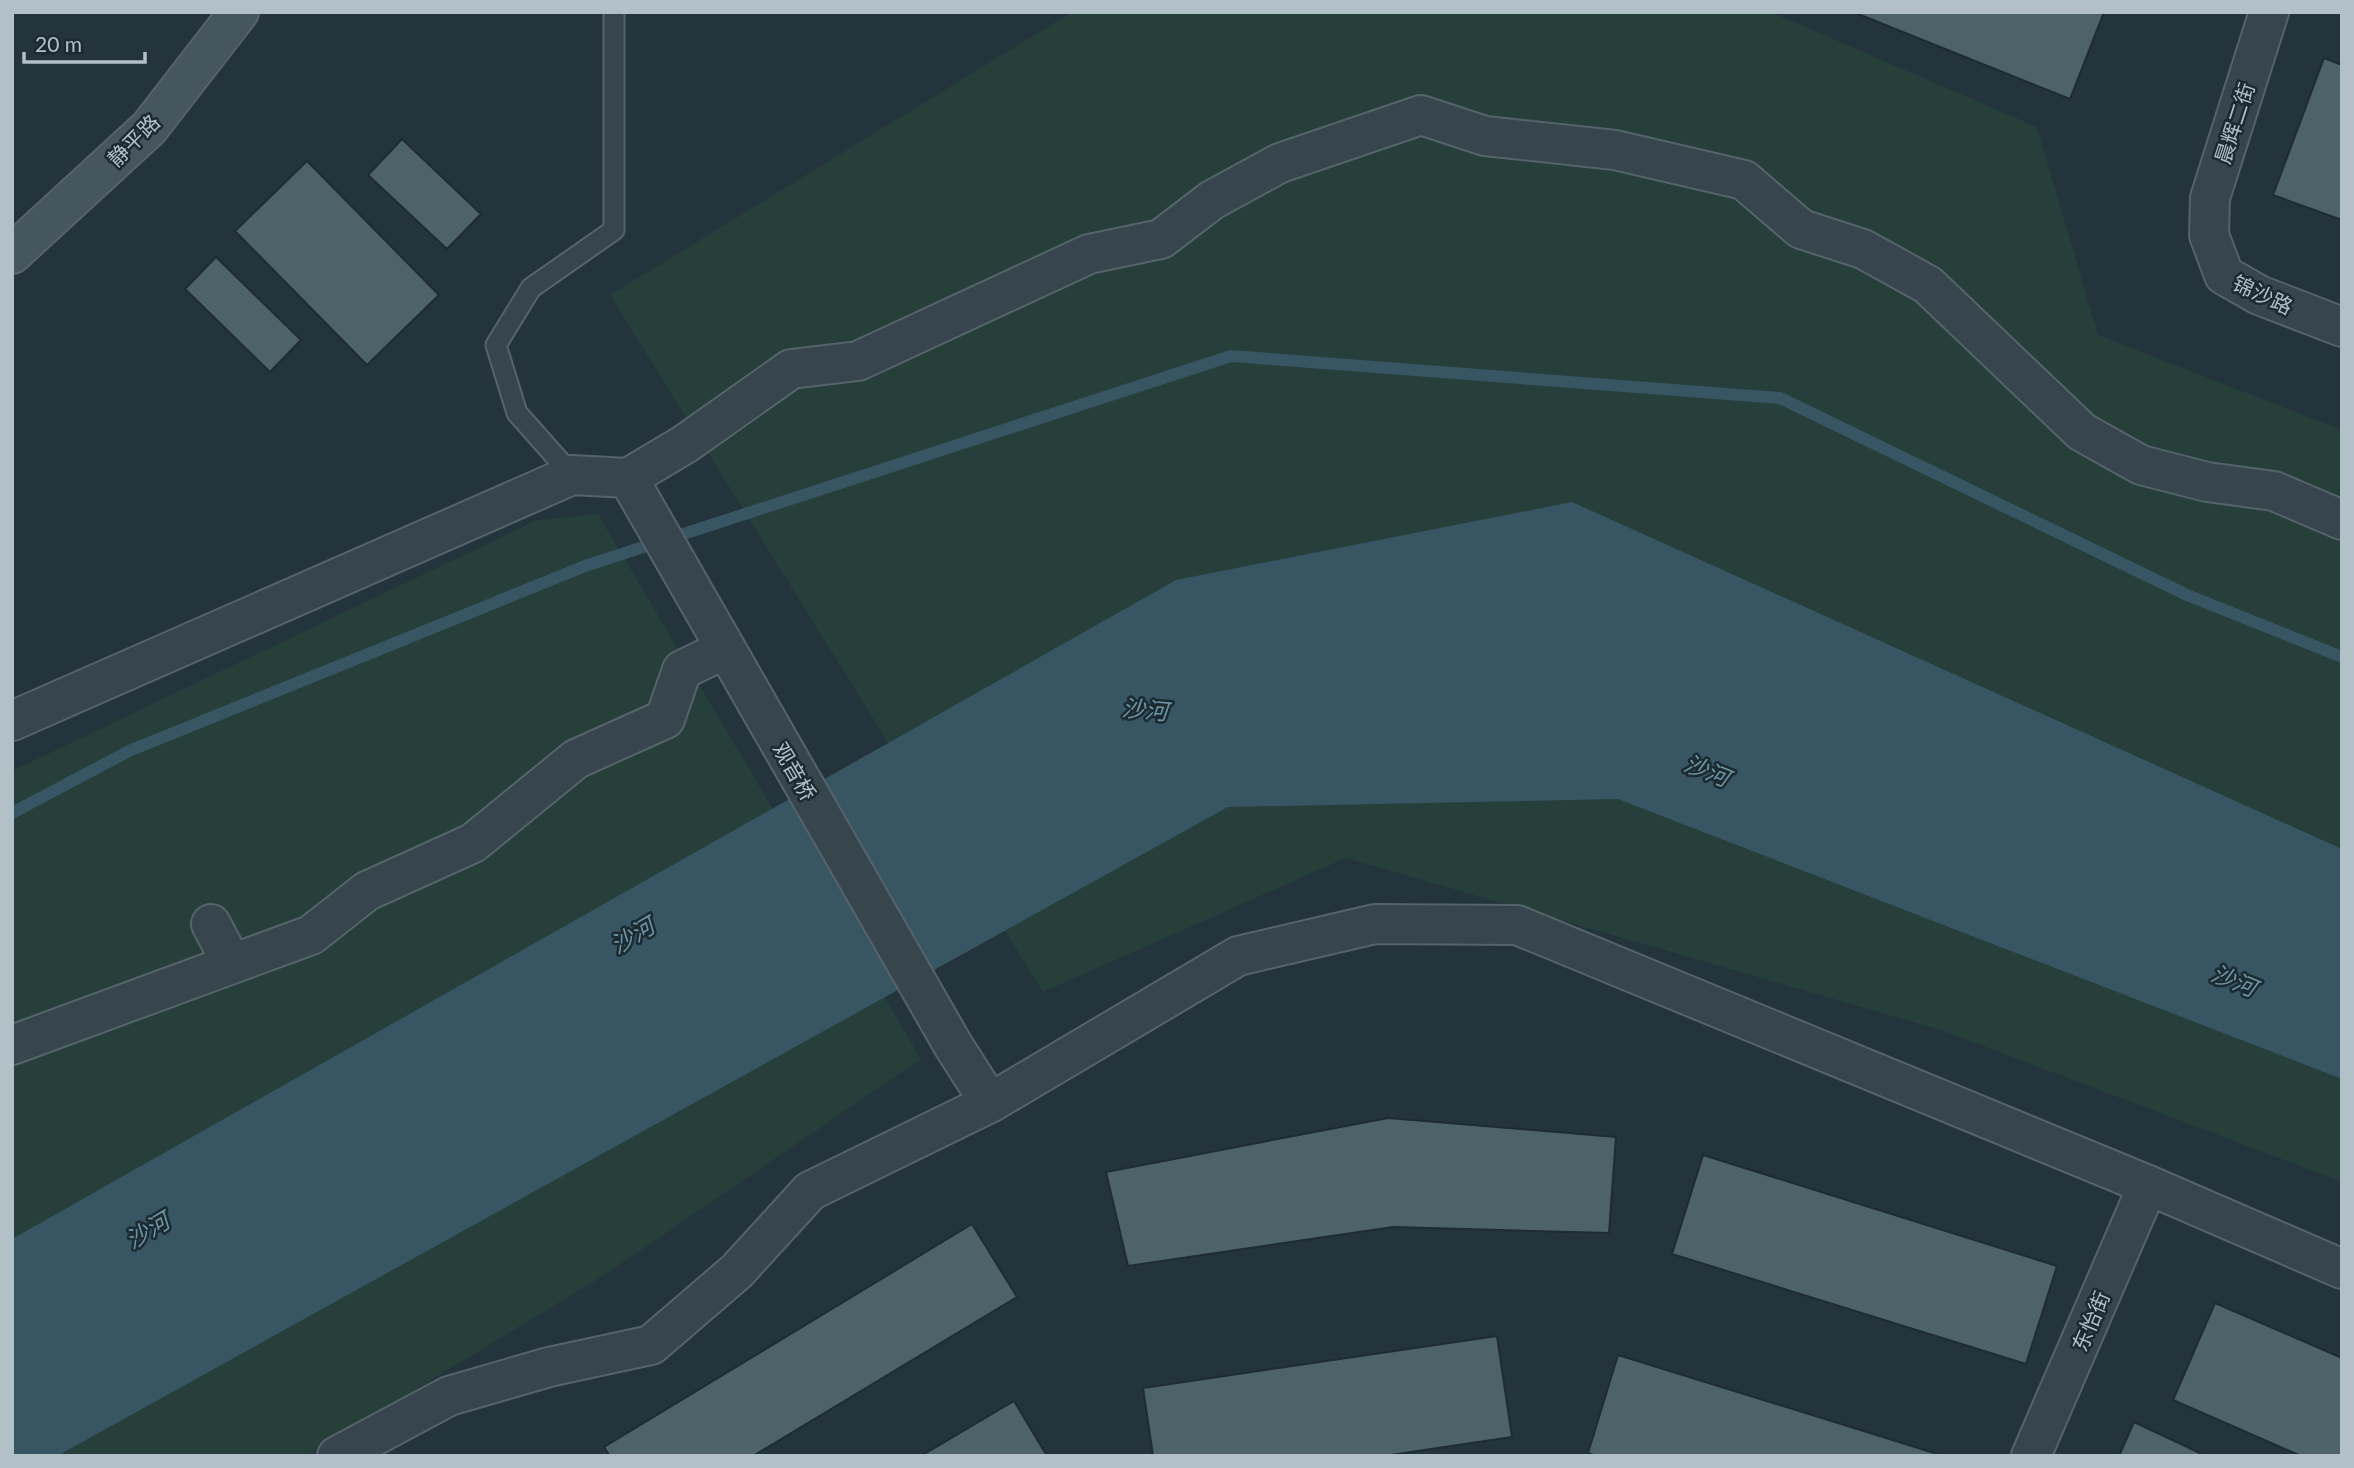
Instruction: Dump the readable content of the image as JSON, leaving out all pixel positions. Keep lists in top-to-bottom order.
{
  "streets": {
    "street": [
      "晨辉二街",
      "静平路",
      "锦沙路",
      "观音桥",
      "东怡街"
    ]
  },
  "crossings": [
    ["晨辉二街", "锦沙路"]
  ],
  "water": ["沙河"],
  "scale_bar": "20 m"
}
